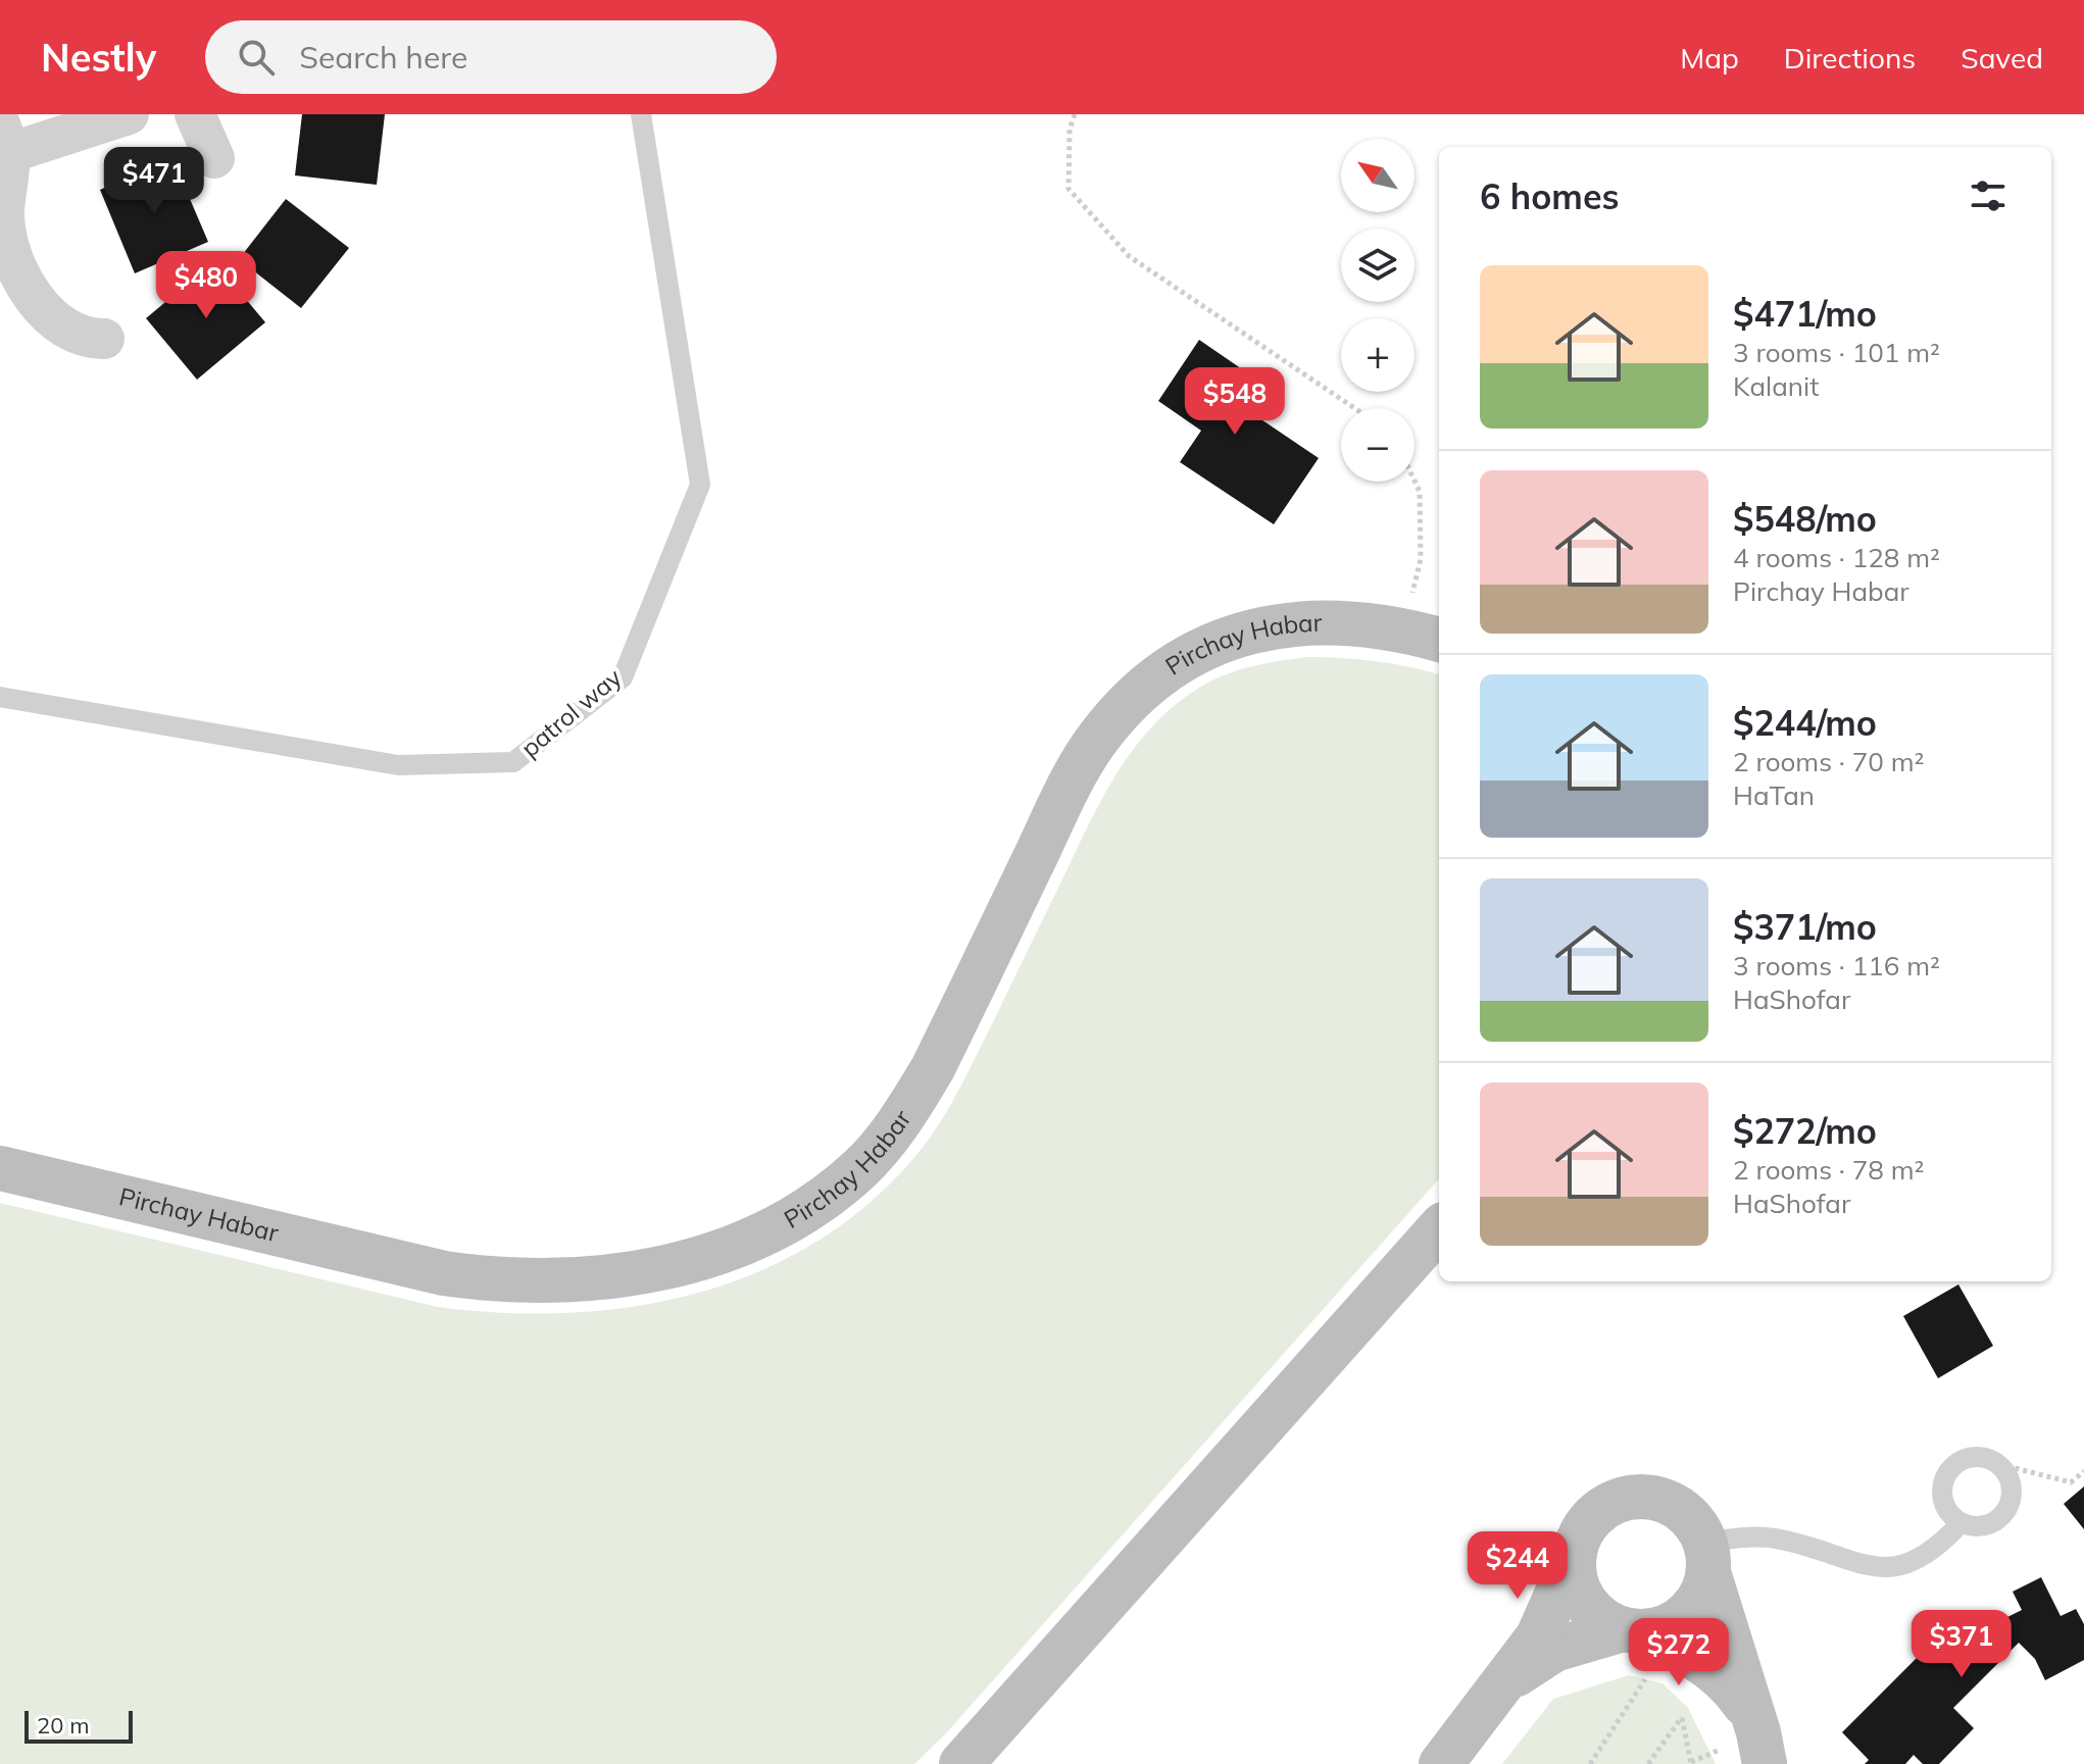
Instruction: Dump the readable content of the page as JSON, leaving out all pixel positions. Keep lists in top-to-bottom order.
{
  "streets": {
    "street": ["Pirchay Habar"],
    "lane": ["patrol way"]
  },
  "scale_bar": "20 m",
  "north": "top left",
  "page": {
    "header": "Nestly",
    "search": "Search here",
    "nav": ["Map", "Directions", "Saved"],
    "map_buttons": ["+", "−"],
    "price": [
      "$471",
      "$480",
      "$548",
      "$244",
      "$371",
      "$272"
    ],
    "heading": "6 homes",
    "list": [
      {
        "name": "$471/mo",
        "note": "3 rooms · 101 m² · Kalanit"
      },
      {
        "name": "$548/mo",
        "note": "4 rooms · 128 m² · Pirchay Habar"
      },
      {
        "name": "$244/mo",
        "note": "2 rooms · 70 m² · HaTan"
      },
      {
        "name": "$371/mo",
        "note": "3 rooms · 116 m² · HaShofar"
      },
      {
        "name": "$272/mo",
        "note": "2 rooms · 78 m² · HaShofar"
      }
    ],
    "scale": "20 m"
  }
}
